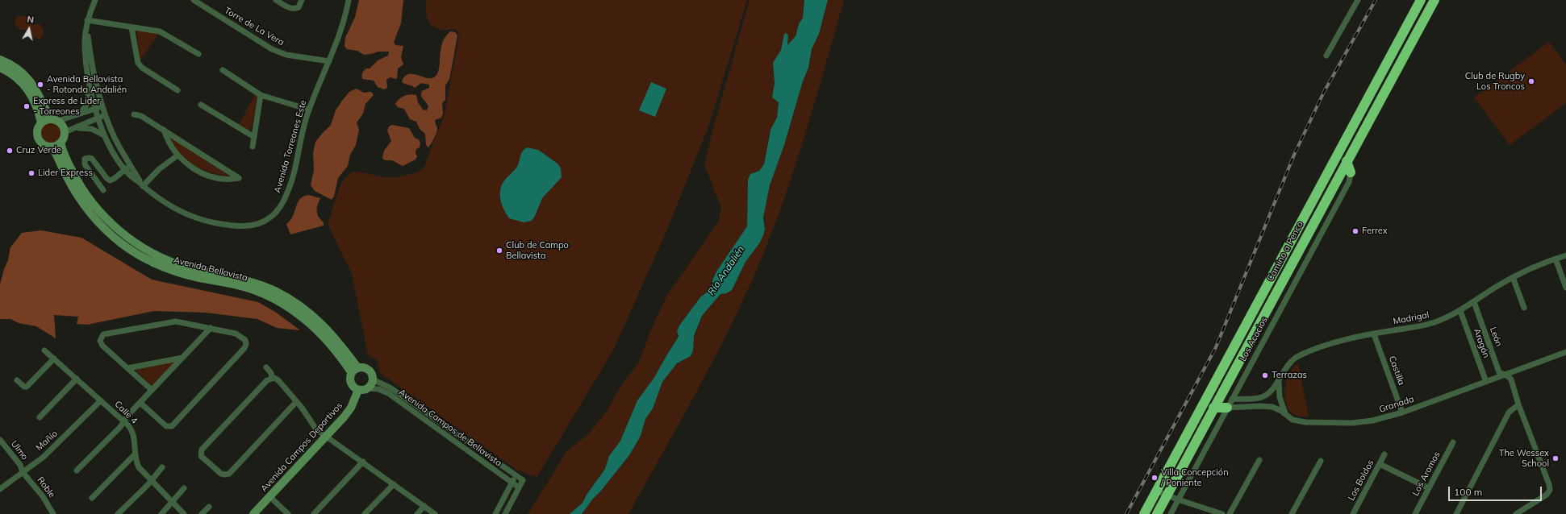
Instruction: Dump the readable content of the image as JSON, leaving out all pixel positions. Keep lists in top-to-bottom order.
{
  "streets": {
    "highway": ["Camino a Penco"],
    "street": [
      "Torre de La Vera",
      "Avenida Torreones Este",
      "Avenida Bellavista",
      "Madrigal",
      "León",
      "Los Acacios",
      "Aragón",
      "Castilla",
      "Granada",
      "Calle 4",
      "Avenida Campos de Bellavista",
      "Mañío",
      "Avenida Campos Deportivos",
      "Ulmo",
      "Los Aromos",
      "Los Boldos",
      "Roble"
    ]
  },
  "crossings": [
    ["Torre de La Vera", "Avenida Torreones Este"],
    ["Avenida Bellavista", "Avenida Campos de Bellavista"],
    ["Avenida Bellavista", "Avenida Campos Deportivos"],
    ["Madrigal", "León"],
    ["Madrigal", "Los Acacios"],
    ["Madrigal", "Aragón"],
    ["Madrigal", "Castilla"],
    ["León", "Granada"],
    ["Los Acacios", "Granada"],
    ["Aragón", "Granada"],
    ["Castilla", "Granada"],
    ["Calle 4", "Mañío"],
    ["Avenida Campos de Bellavista", "Avenida Campos Deportivos"],
    ["Mañío", "Ulmo"],
    ["Mañío", "Roble"],
    ["Ulmo", "Roble"]
  ],
  "water": ["Río Andalién"],
  "places": [
    "Club de Rugby Los Troncos",
    "Avenida Bellavista - Rotonda Andalién",
    "Express de Lider - Torreones",
    "Cruz Verde",
    "Lider Express",
    "Ferrex",
    "Club de Campo Bellavista",
    "Terrazas",
    "The Wessex School",
    "Villa Concepción / Poniente"
  ],
  "scale_bar": "100 m",
  "north": "top"
}
